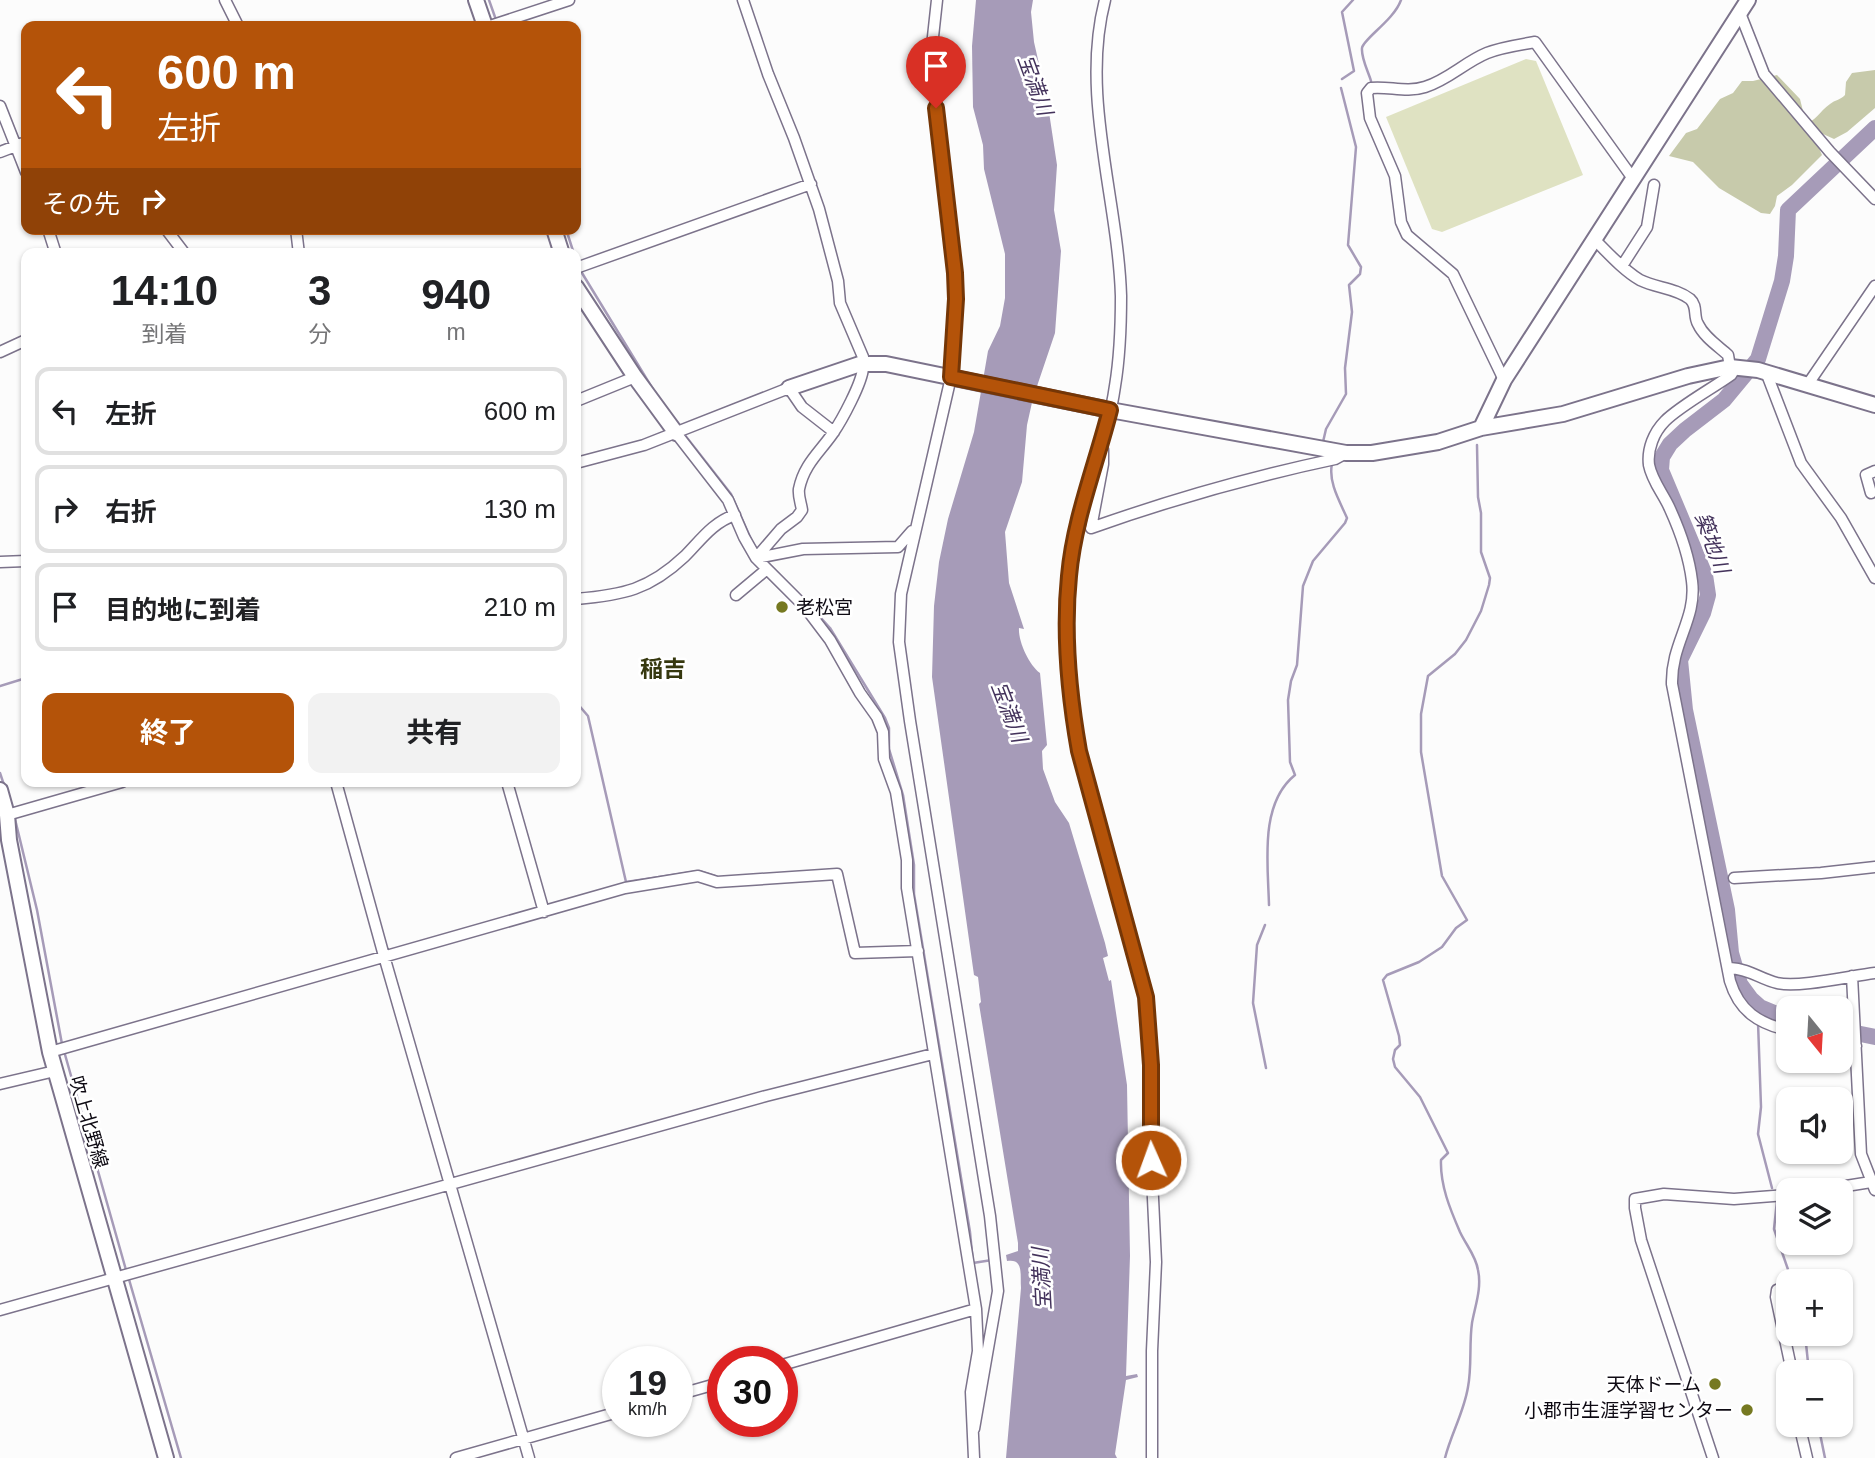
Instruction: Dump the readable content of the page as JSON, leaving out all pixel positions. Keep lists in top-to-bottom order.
{
  "streets": {
    "street": ["吹上北野線"]
  },
  "districts": ["稲吉"],
  "water": ["宝満川", "築地川"],
  "places": ["老松宮", "天体ドーム", "小郡市生涯学習センター"],
  "north": "bottom",
  "page": {
    "turn": ["600 m", "左折"],
    "then": "その先",
    "eta": [
      "14:10",
      "到着",
      "3",
      "分",
      "940",
      "m"
    ],
    "list": [
      {
        "name": "左折",
        "value": "600 m"
      },
      {
        "name": "右折",
        "value": "130 m"
      },
      {
        "name": "目的地に到着",
        "value": "210 m"
      }
    ],
    "buttons": ["終了", "共有"],
    "map_buttons": ["+", "−"],
    "speed": "19 km/h",
    "limit": "30"
  }
}
